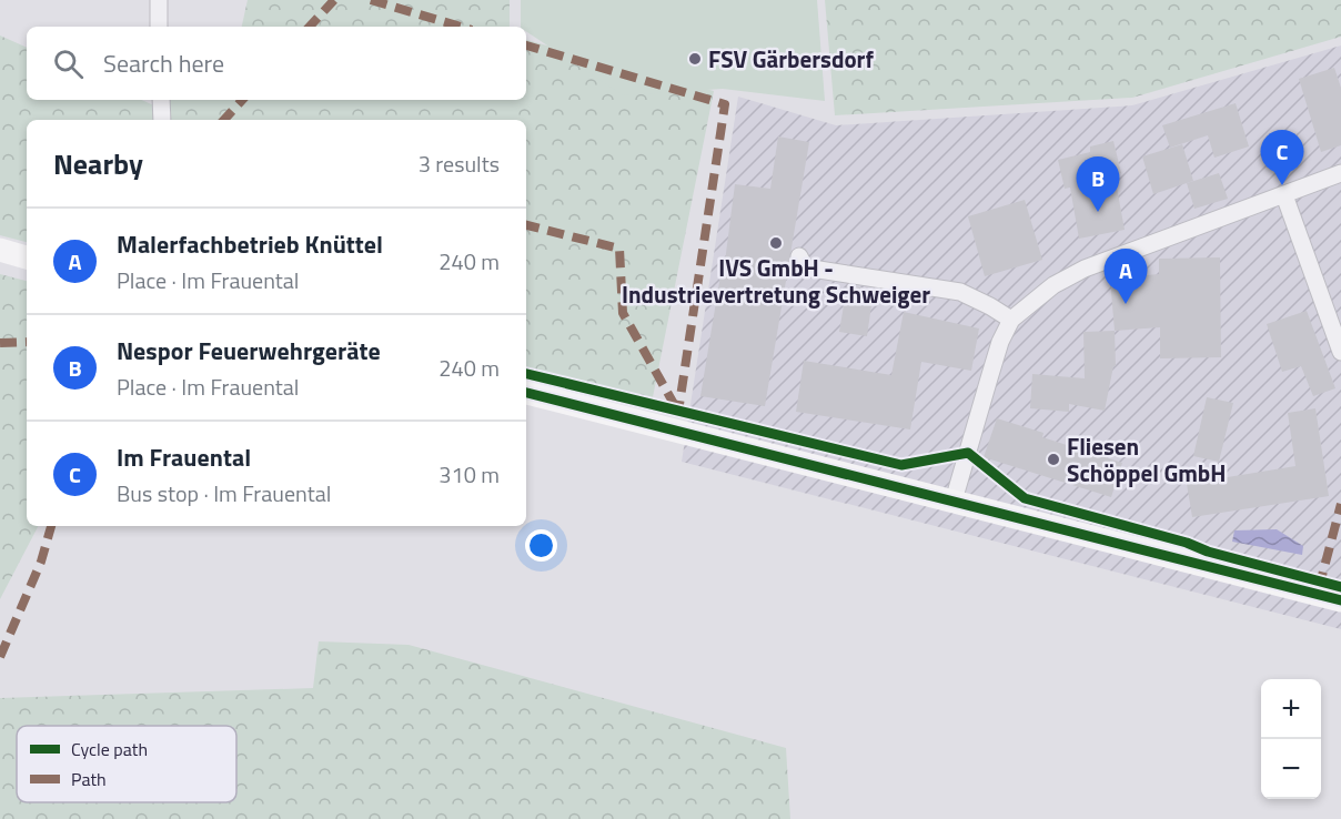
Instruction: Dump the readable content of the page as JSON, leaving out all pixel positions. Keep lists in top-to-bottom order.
{
  "places": ["FSV Gärbersdorf", "IVS GmbH - Industrievertretung Schweiger", "Fliesen Schöppel GmbH"],
  "legend": ["Cycle path", "Path"],
  "page": {
    "search": "Search here",
    "heading": ["Nearby", "3 results"],
    "pins": ["C", "B", "A"],
    "list": [
      {
        "mark": "A",
        "name": "Malerfachbetrieb Knüttel",
        "note": "Place · Im Frauental",
        "value": "240 m"
      },
      {
        "mark": "B",
        "name": "Nespor Feuerwehrgeräte",
        "note": "Place · Im Frauental",
        "value": "240 m"
      },
      {
        "mark": "C",
        "name": "Im Frauental",
        "note": "Bus stop · Im Frauental",
        "value": "310 m"
      }
    ],
    "map_buttons": ["+", "−"]
  }
}
